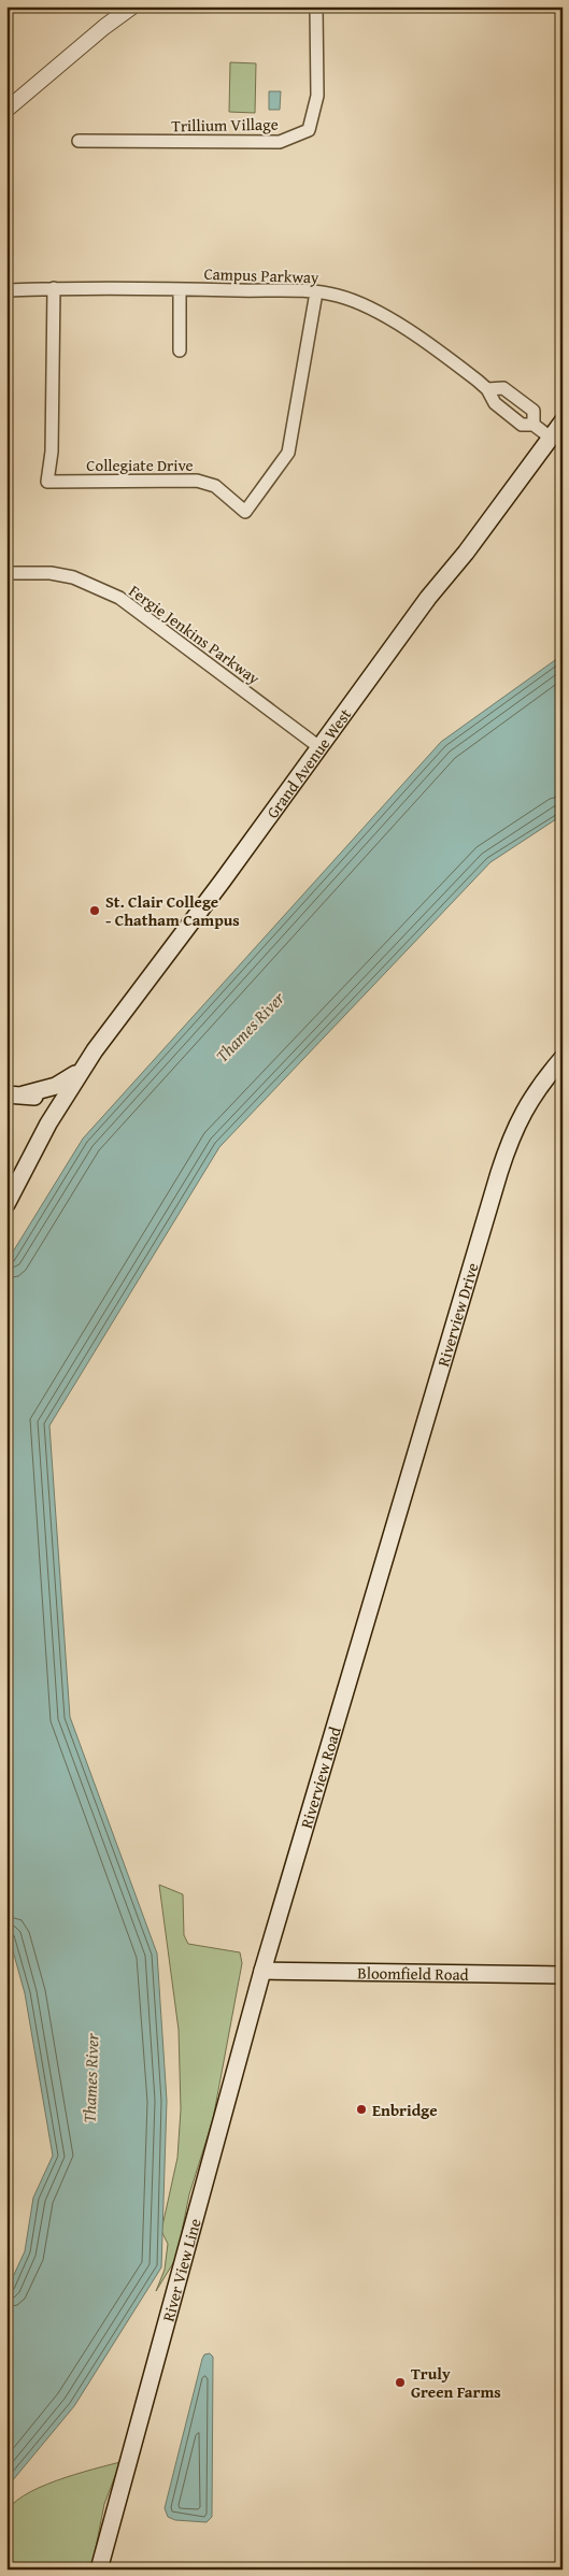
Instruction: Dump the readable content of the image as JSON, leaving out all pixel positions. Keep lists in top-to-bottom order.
{
  "streets": {
    "main road": [
      "Grand Avenue West",
      "Riverview Drive",
      "Riverview Road",
      "Bloomfield Road",
      "River View Line"
    ],
    "street": [
      "Trillium Village",
      "Campus Parkway",
      "Collegiate Drive",
      "Fergie Jenkins Parkway"
    ]
  },
  "crossings": [
    ["Campus Parkway", "Collegiate Drive"],
    ["Campus Parkway", "Grand Avenue West"],
    ["Fergie Jenkins Parkway", "Grand Avenue West"],
    ["Riverview Drive", "Riverview Road"],
    ["Riverview Road", "Bloomfield Road"],
    ["Riverview Road", "River View Line"],
    ["Bloomfield Road", "River View Line"]
  ],
  "water": ["Thames River"],
  "places": ["St. Clair College - Chatham Campus", "Enbridge", "Truly Green Farms"]
}
